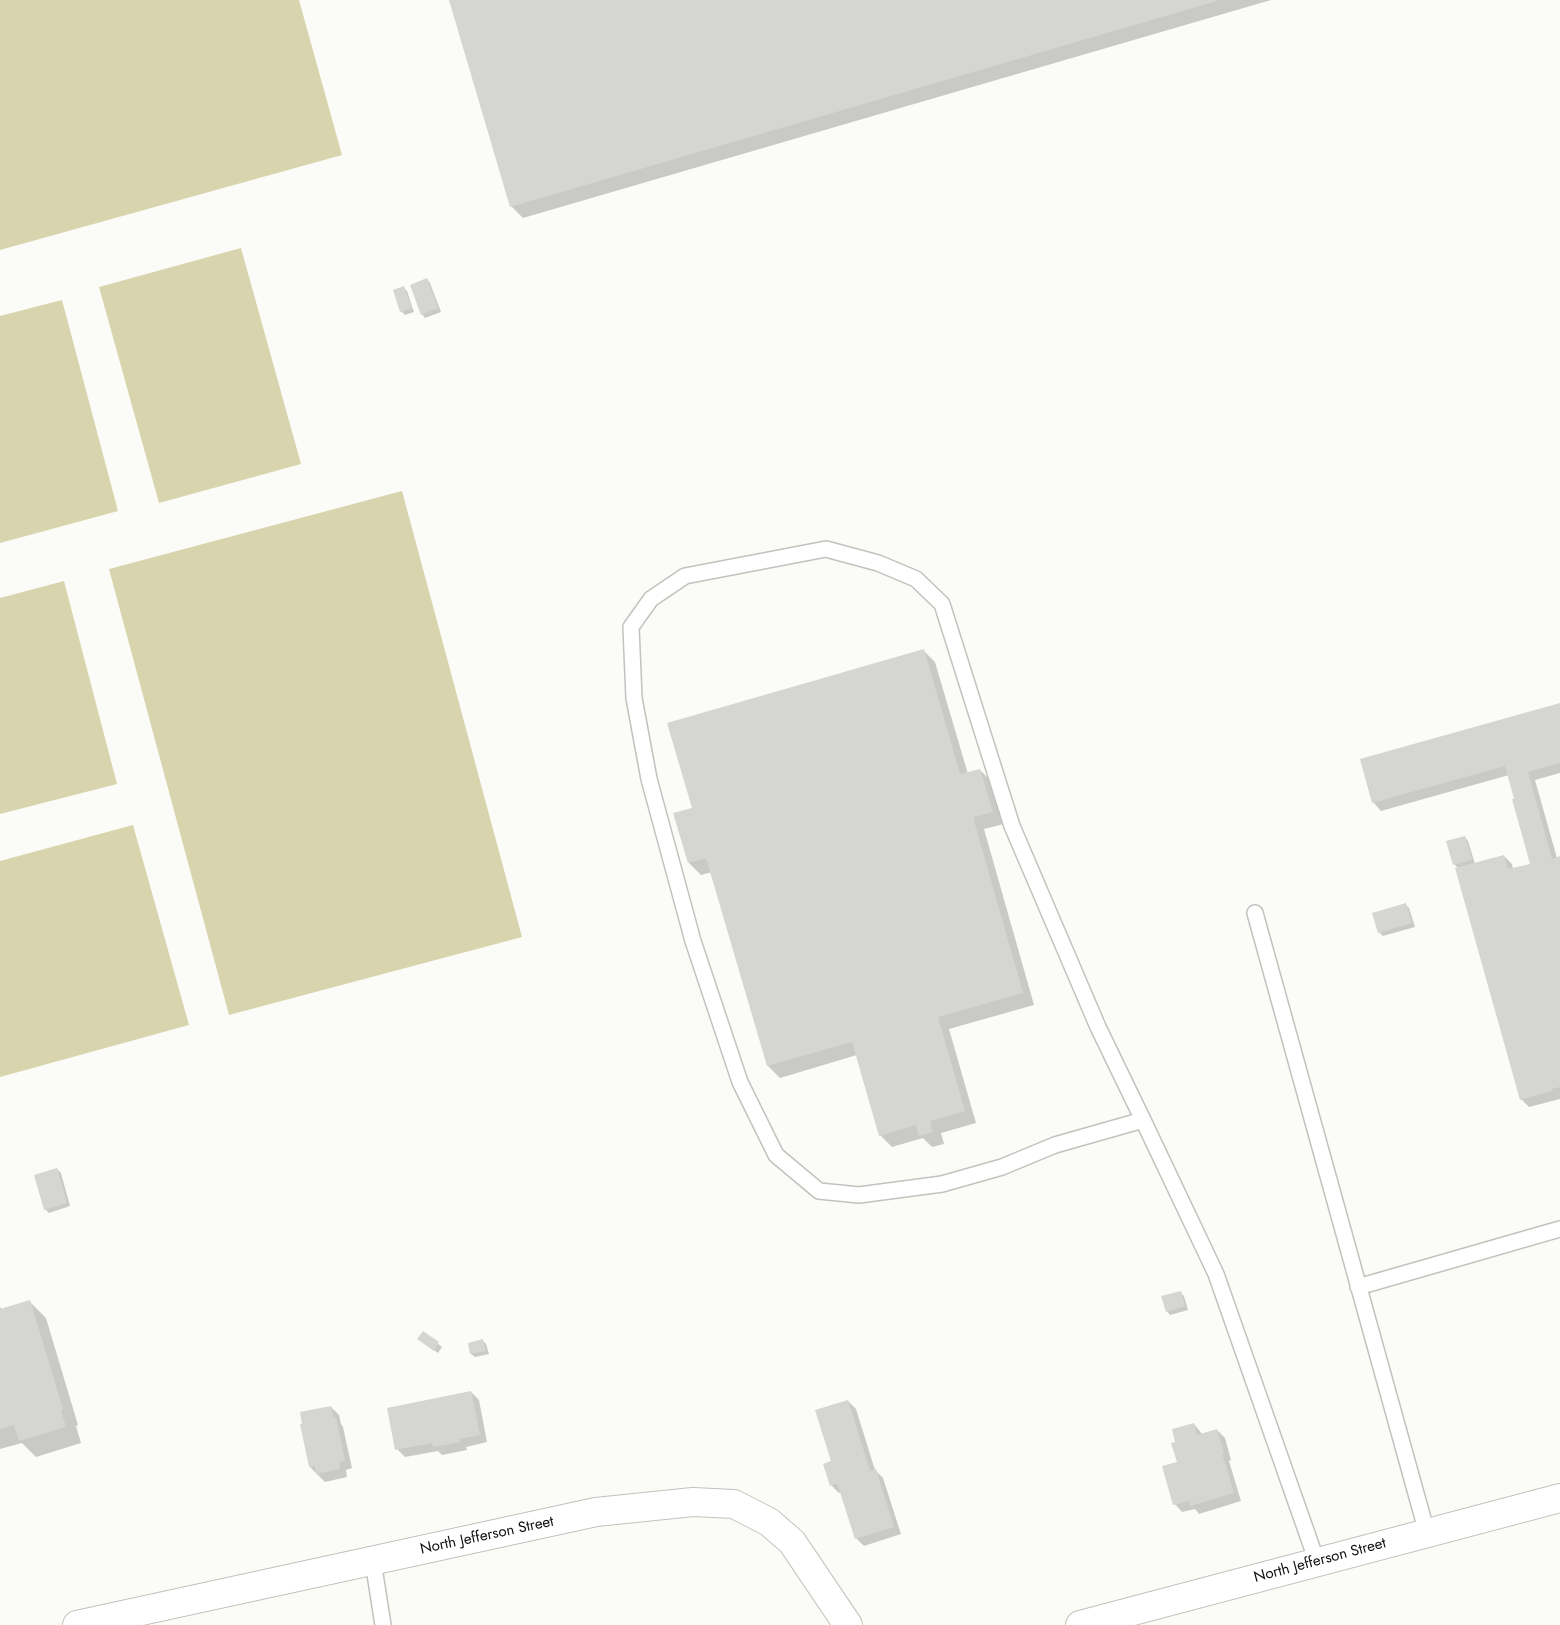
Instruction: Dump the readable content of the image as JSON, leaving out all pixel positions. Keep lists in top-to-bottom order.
{
  "streets": {
    "street": ["North Jefferson Street"]
  }
}
